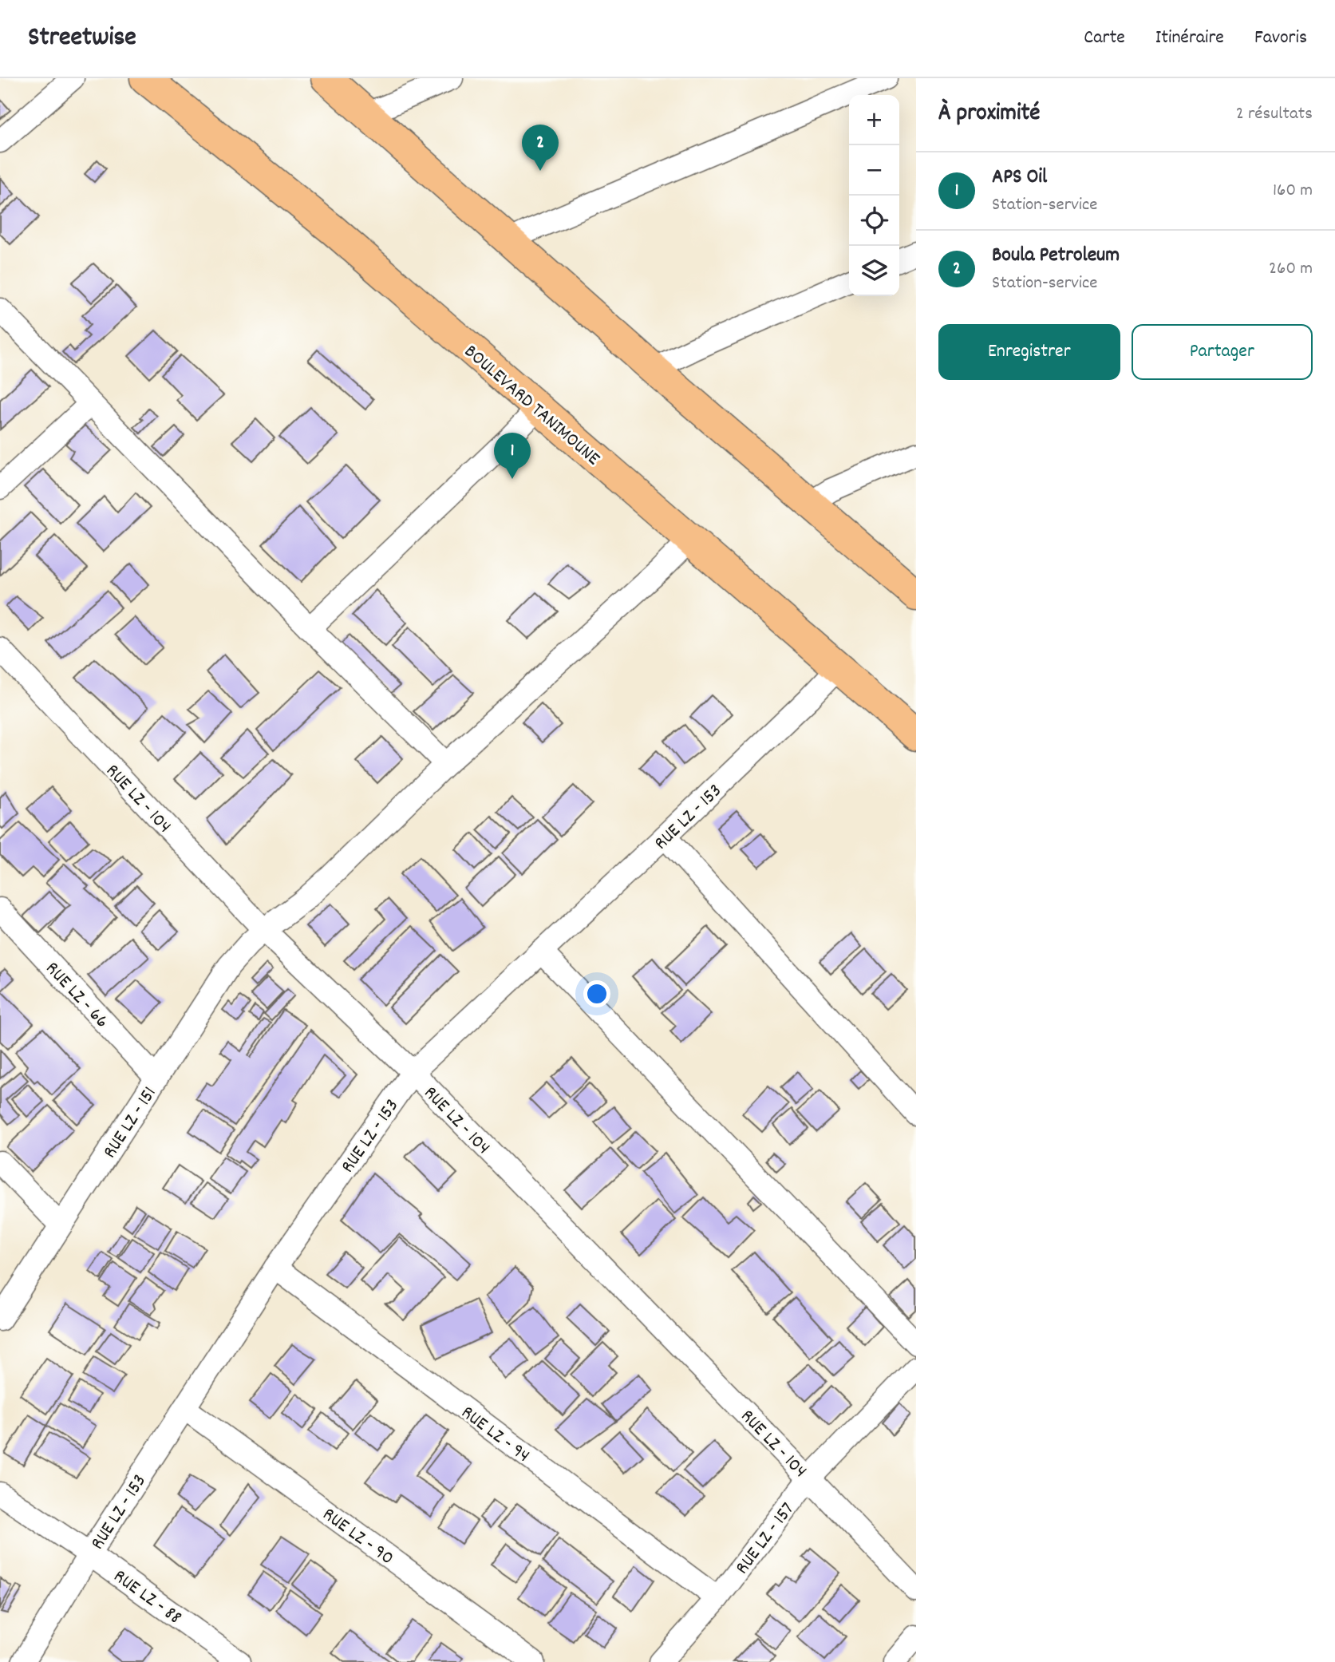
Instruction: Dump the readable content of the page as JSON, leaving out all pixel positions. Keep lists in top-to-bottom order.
{
  "streets": {
    "main road": ["BOULEVARD TANIMOUNE"],
    "street": [
      "RUE LZ - 104",
      "RUE LZ - 153",
      "RUE LZ - 66",
      "RUE LZ - 151",
      "RUE LZ - 94",
      "RUE LZ - 90",
      "RUE LZ - 157",
      "RUE LZ - 88"
    ]
  },
  "crossings": [
    ["BOULEVARD TANIMOUNE", "RUE LZ - 153"],
    ["BOULEVARD TANIMOUNE", "RUE LZ - 151"],
    ["RUE LZ - 104", "RUE LZ - 153"],
    ["RUE LZ - 104", "RUE LZ - 151"],
    ["RUE LZ - 104", "RUE LZ - 157"],
    ["RUE LZ - 153", "RUE LZ - 94"],
    ["RUE LZ - 153", "RUE LZ - 90"],
    ["RUE LZ - 153", "RUE LZ - 88"],
    ["RUE LZ - 66", "RUE LZ - 151"],
    ["RUE LZ - 94", "RUE LZ - 157"]
  ],
  "page": {
    "header": "Streetwise",
    "nav": ["Carte", "Itinéraire", "Favoris"],
    "heading": ["À proximité", "2 résultats"],
    "map_buttons": ["+", "−"],
    "pins": ["2", "1"],
    "list": [
      {
        "mark": "1",
        "name": "APS Oil",
        "note": "Station-service",
        "value": "160 m"
      },
      {
        "mark": "2",
        "name": "Boula Petroleum",
        "note": "Station-service",
        "value": "260 m"
      }
    ],
    "buttons": ["Enregistrer", "Partager"]
  }
}
